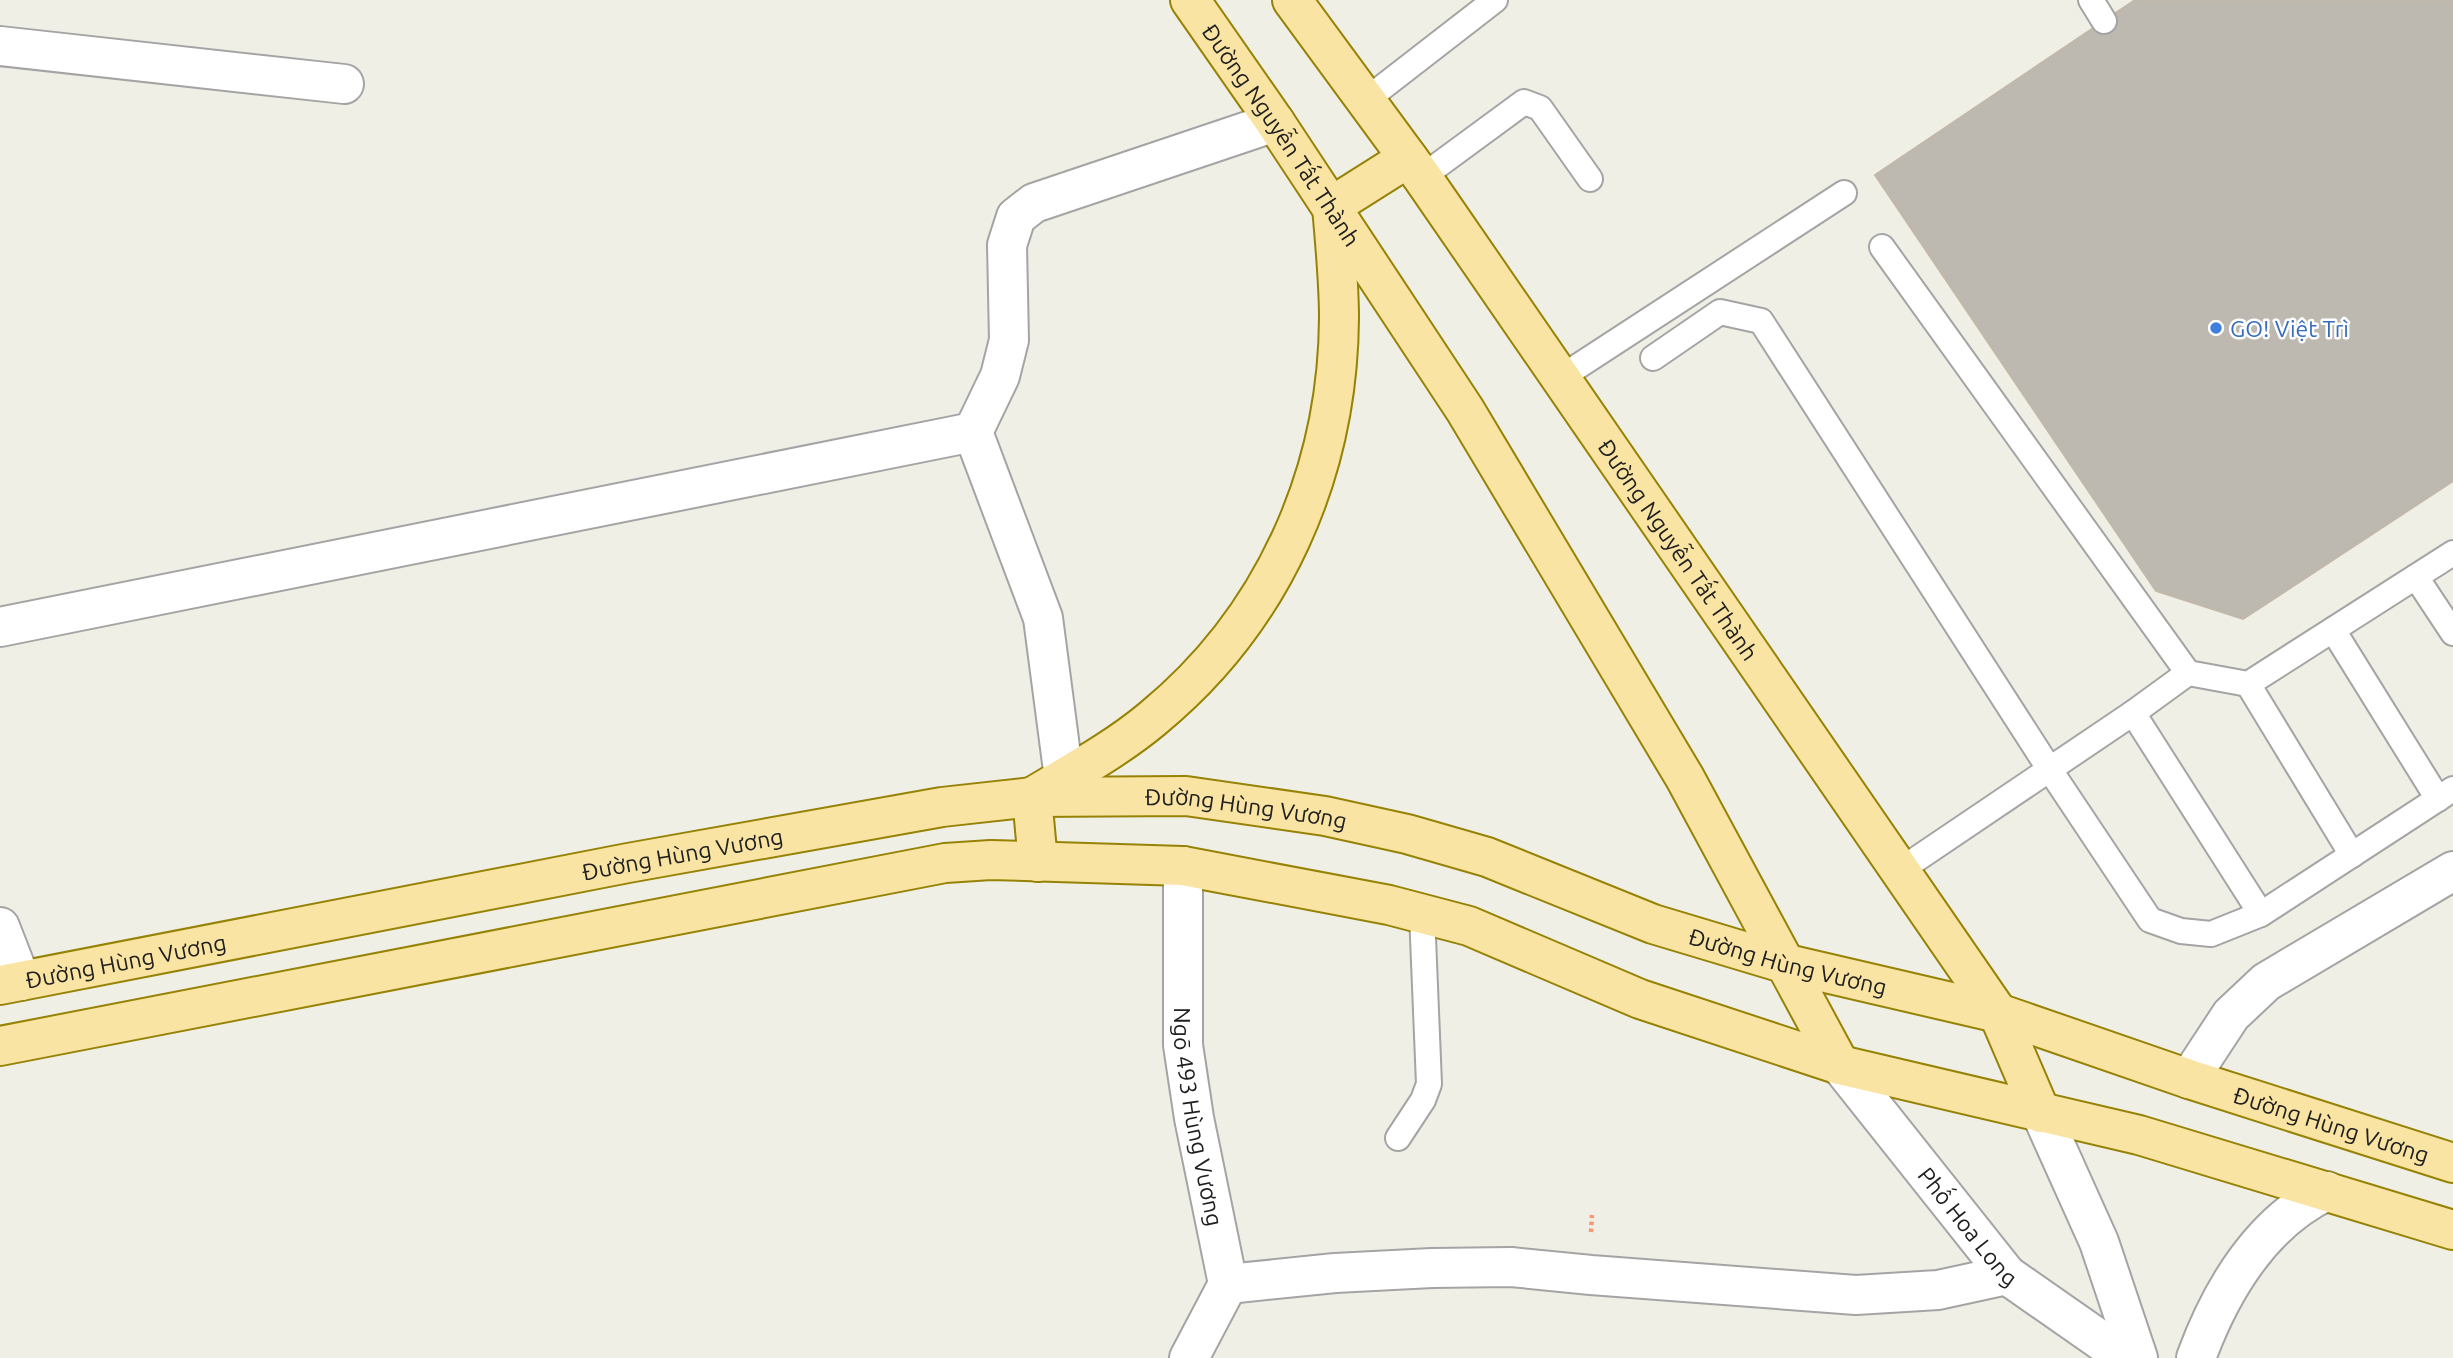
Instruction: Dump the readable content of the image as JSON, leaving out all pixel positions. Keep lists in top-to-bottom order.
{
  "streets": {
    "main road": ["Đường Nguyễn Tất Thành", "Đường Hùng Vương"],
    "street": ["Ngõ 493 Hùng Vương", "Phố Hoa Long"]
  },
  "crossings": [
    ["Đường Nguyễn Tất Thành", "Đường Hùng Vương"],
    ["Đường Nguyễn Tất Thành", "Phố Hoa Long"]
  ],
  "places": ["GO! Việt Trì"]
}
